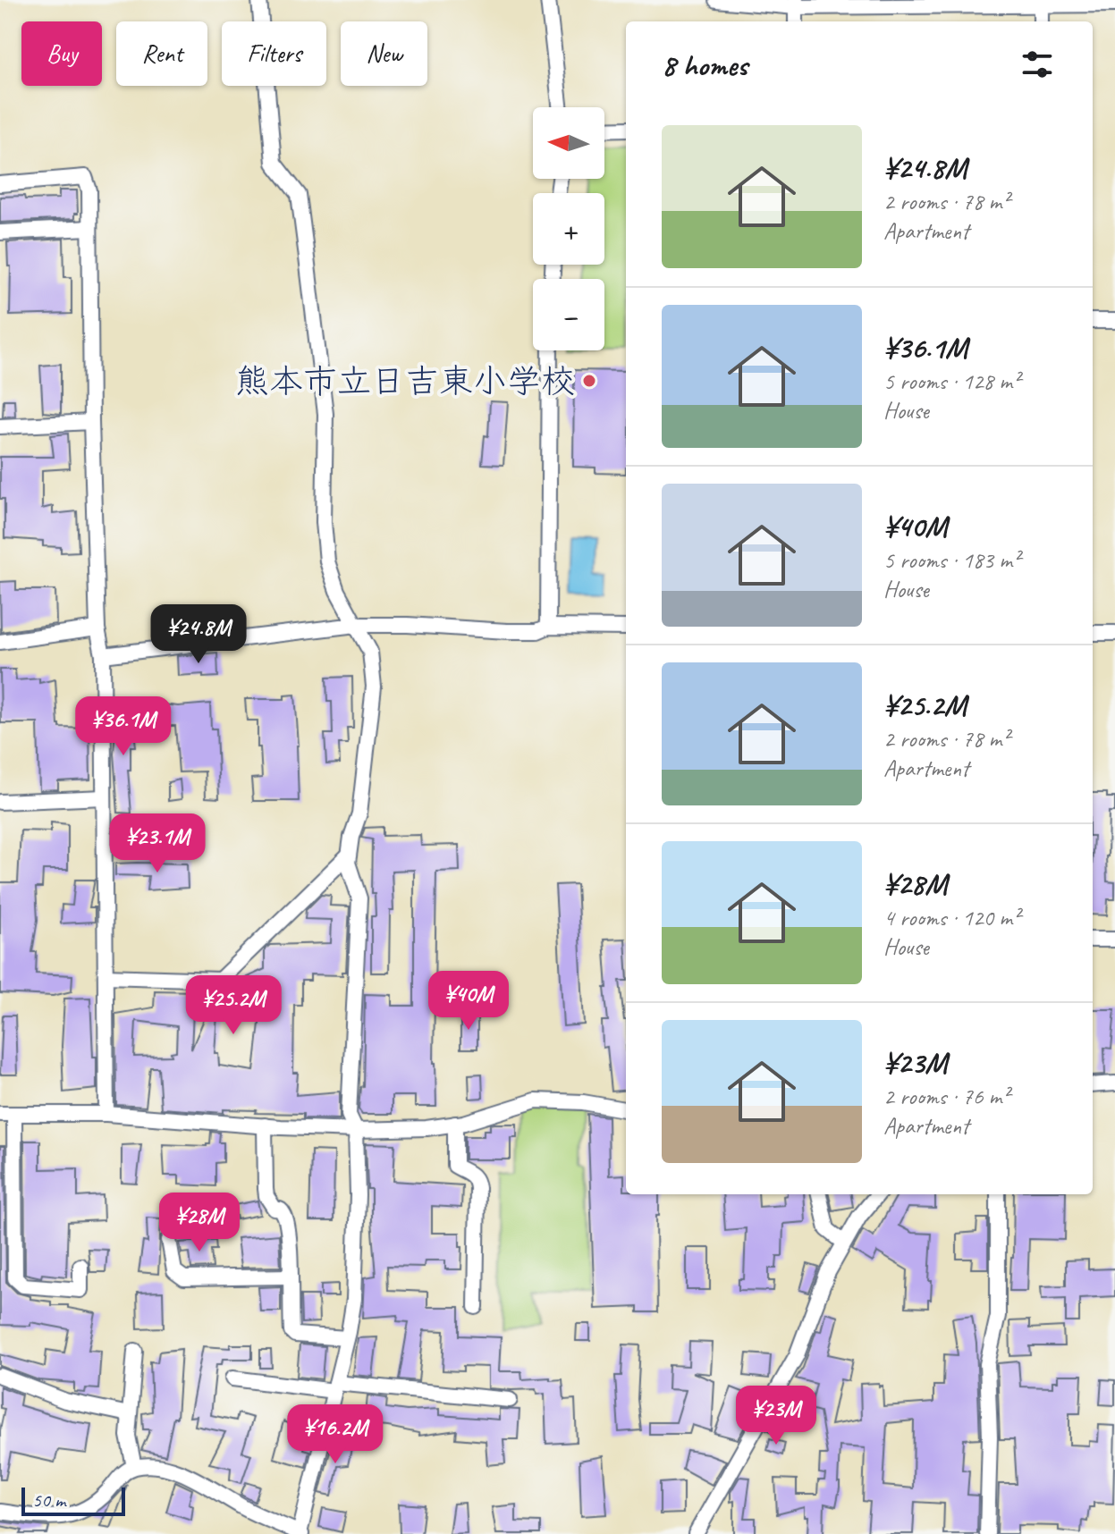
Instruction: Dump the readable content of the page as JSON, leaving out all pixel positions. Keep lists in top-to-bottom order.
{
  "places": ["熊本市立日吉東小学校"],
  "scale_bar": "50 m",
  "north": "left",
  "page": {
    "chip": [
      "Buy",
      "Rent",
      "Filters",
      "New"
    ],
    "heading": "8 homes",
    "map_buttons": ["+", "−"],
    "list": [
      {
        "name": "¥24.8M",
        "note": "2 rooms · 78 m² · Apartment"
      },
      {
        "name": "¥36.1M",
        "note": "5 rooms · 128 m² · House"
      },
      {
        "name": "¥40M",
        "note": "5 rooms · 183 m² · House"
      },
      {
        "name": "¥25.2M",
        "note": "2 rooms · 78 m² · Apartment"
      },
      {
        "name": "¥28M",
        "note": "4 rooms · 120 m² · House"
      },
      {
        "name": "¥23M",
        "note": "2 rooms · 76 m² · Apartment"
      }
    ],
    "price": [
      "¥24.8M",
      "¥36.1M",
      "¥23.1M",
      "¥40M",
      "¥25.2M",
      "¥28M",
      "¥23M",
      "¥16.2M"
    ],
    "scale": "50 m"
  }
}
